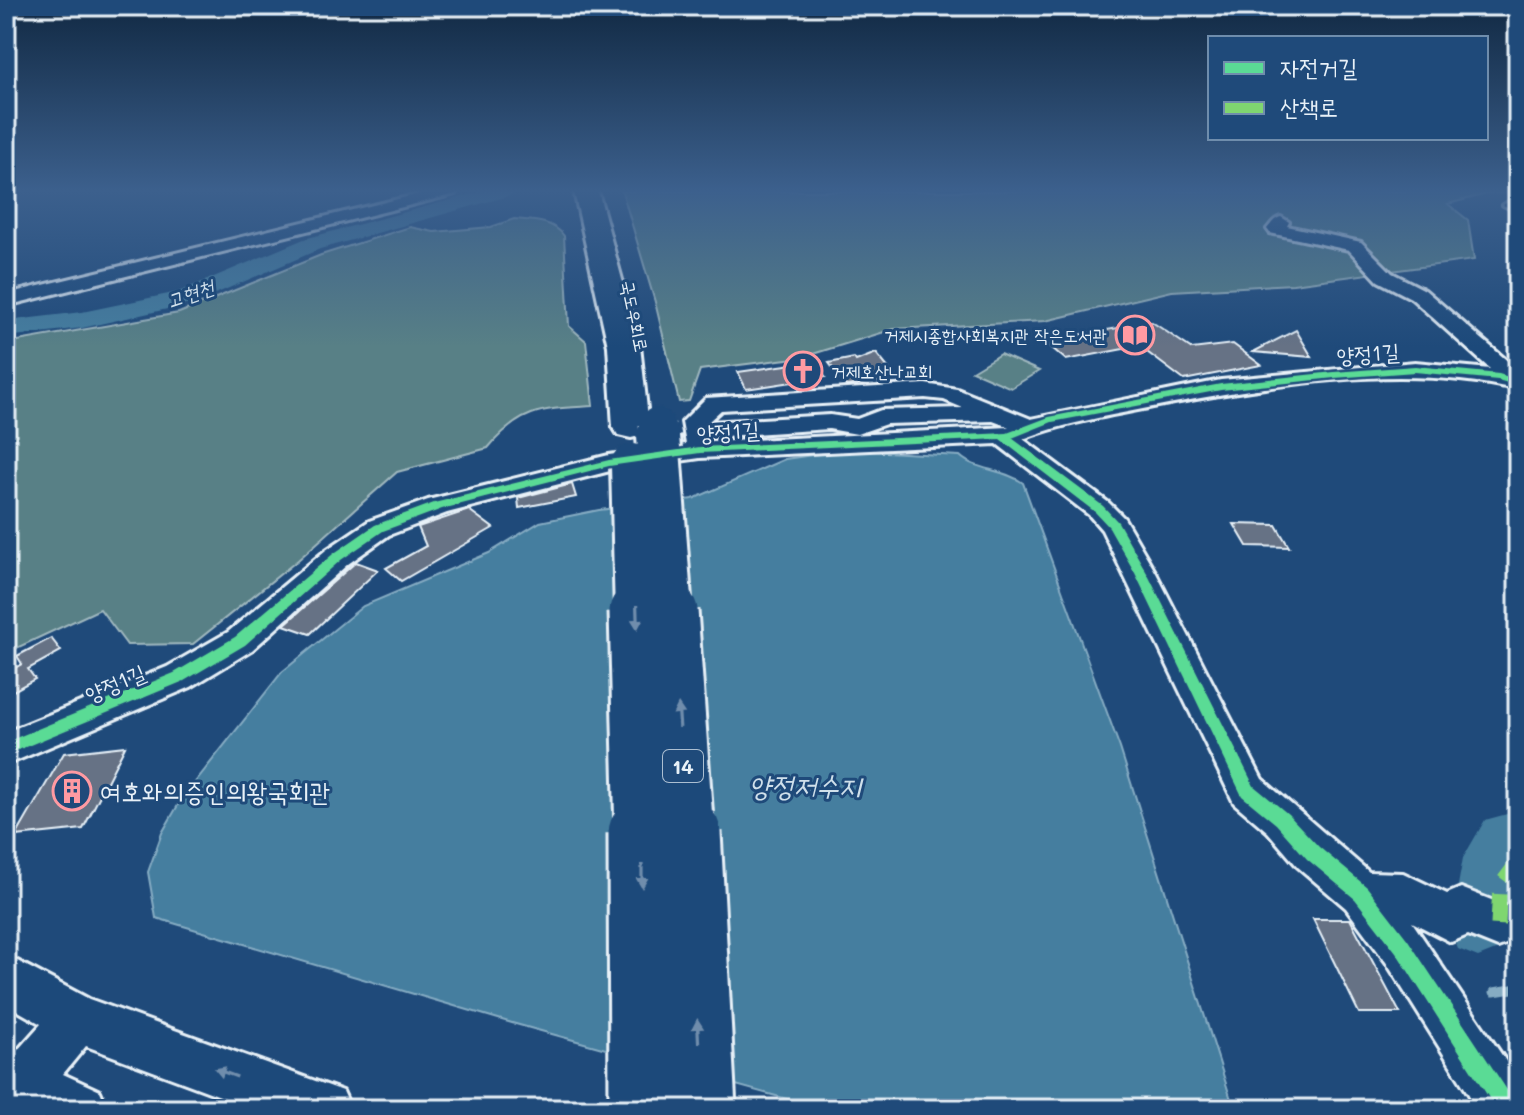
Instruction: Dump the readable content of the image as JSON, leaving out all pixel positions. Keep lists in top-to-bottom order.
{
  "streets": {
    "highway": ["국도우회로", "14"],
    "street": ["양정1길"]
  },
  "crossings": [
    ["국도우회로", "양정1길"],
    ["국도우회로", "14"],
    ["양정1길", "14"]
  ],
  "water": ["고현천", "양정저수지"],
  "places": {
    "library": ["거제시종합사회복지관 작은도서관"],
    "church": ["거제호산나교회"],
    "building": ["여호와의증인의왕국회관"]
  },
  "legend": ["자전거길", "산책로"]
}
